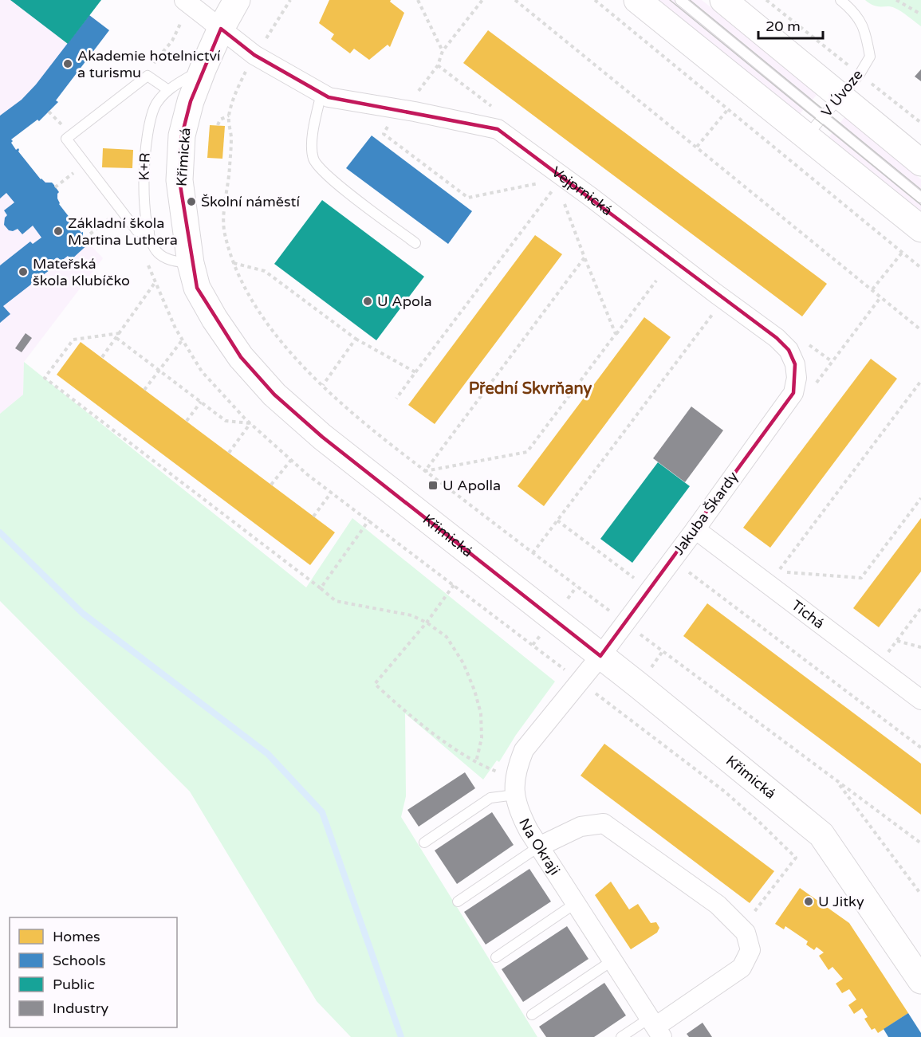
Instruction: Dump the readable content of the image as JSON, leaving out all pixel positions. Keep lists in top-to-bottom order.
{
  "streets": {
    "main road": ["Křimická"],
    "street": [
      "Vejprnická",
      "Jakuba Škardy",
      "Tichá",
      "Na Okraji"
    ],
    "lane": ["V Úvoze", "K+R"]
  },
  "crossings": [
    ["Křimická", "K+R"],
    ["Křimická", "Jakuba Škardy"],
    ["Vejprnická", "Jakuba Škardy"],
    ["Jakuba Škardy", "Tichá"]
  ],
  "districts": ["Přední Skvrňany"],
  "places": {
    "other": [
      "Akademie hotelnictví a turismu",
      "Školní náměstí",
      "Základní škola Martina Luthera",
      "Mateřská škola Klubíčko",
      "U Apola",
      "U Jitky"
    ],
    "transit": ["U Apolla"]
  },
  "legend": [
    "Homes",
    "Schools",
    "Public",
    "Industry"
  ],
  "scale_bar": "20 m"
}
